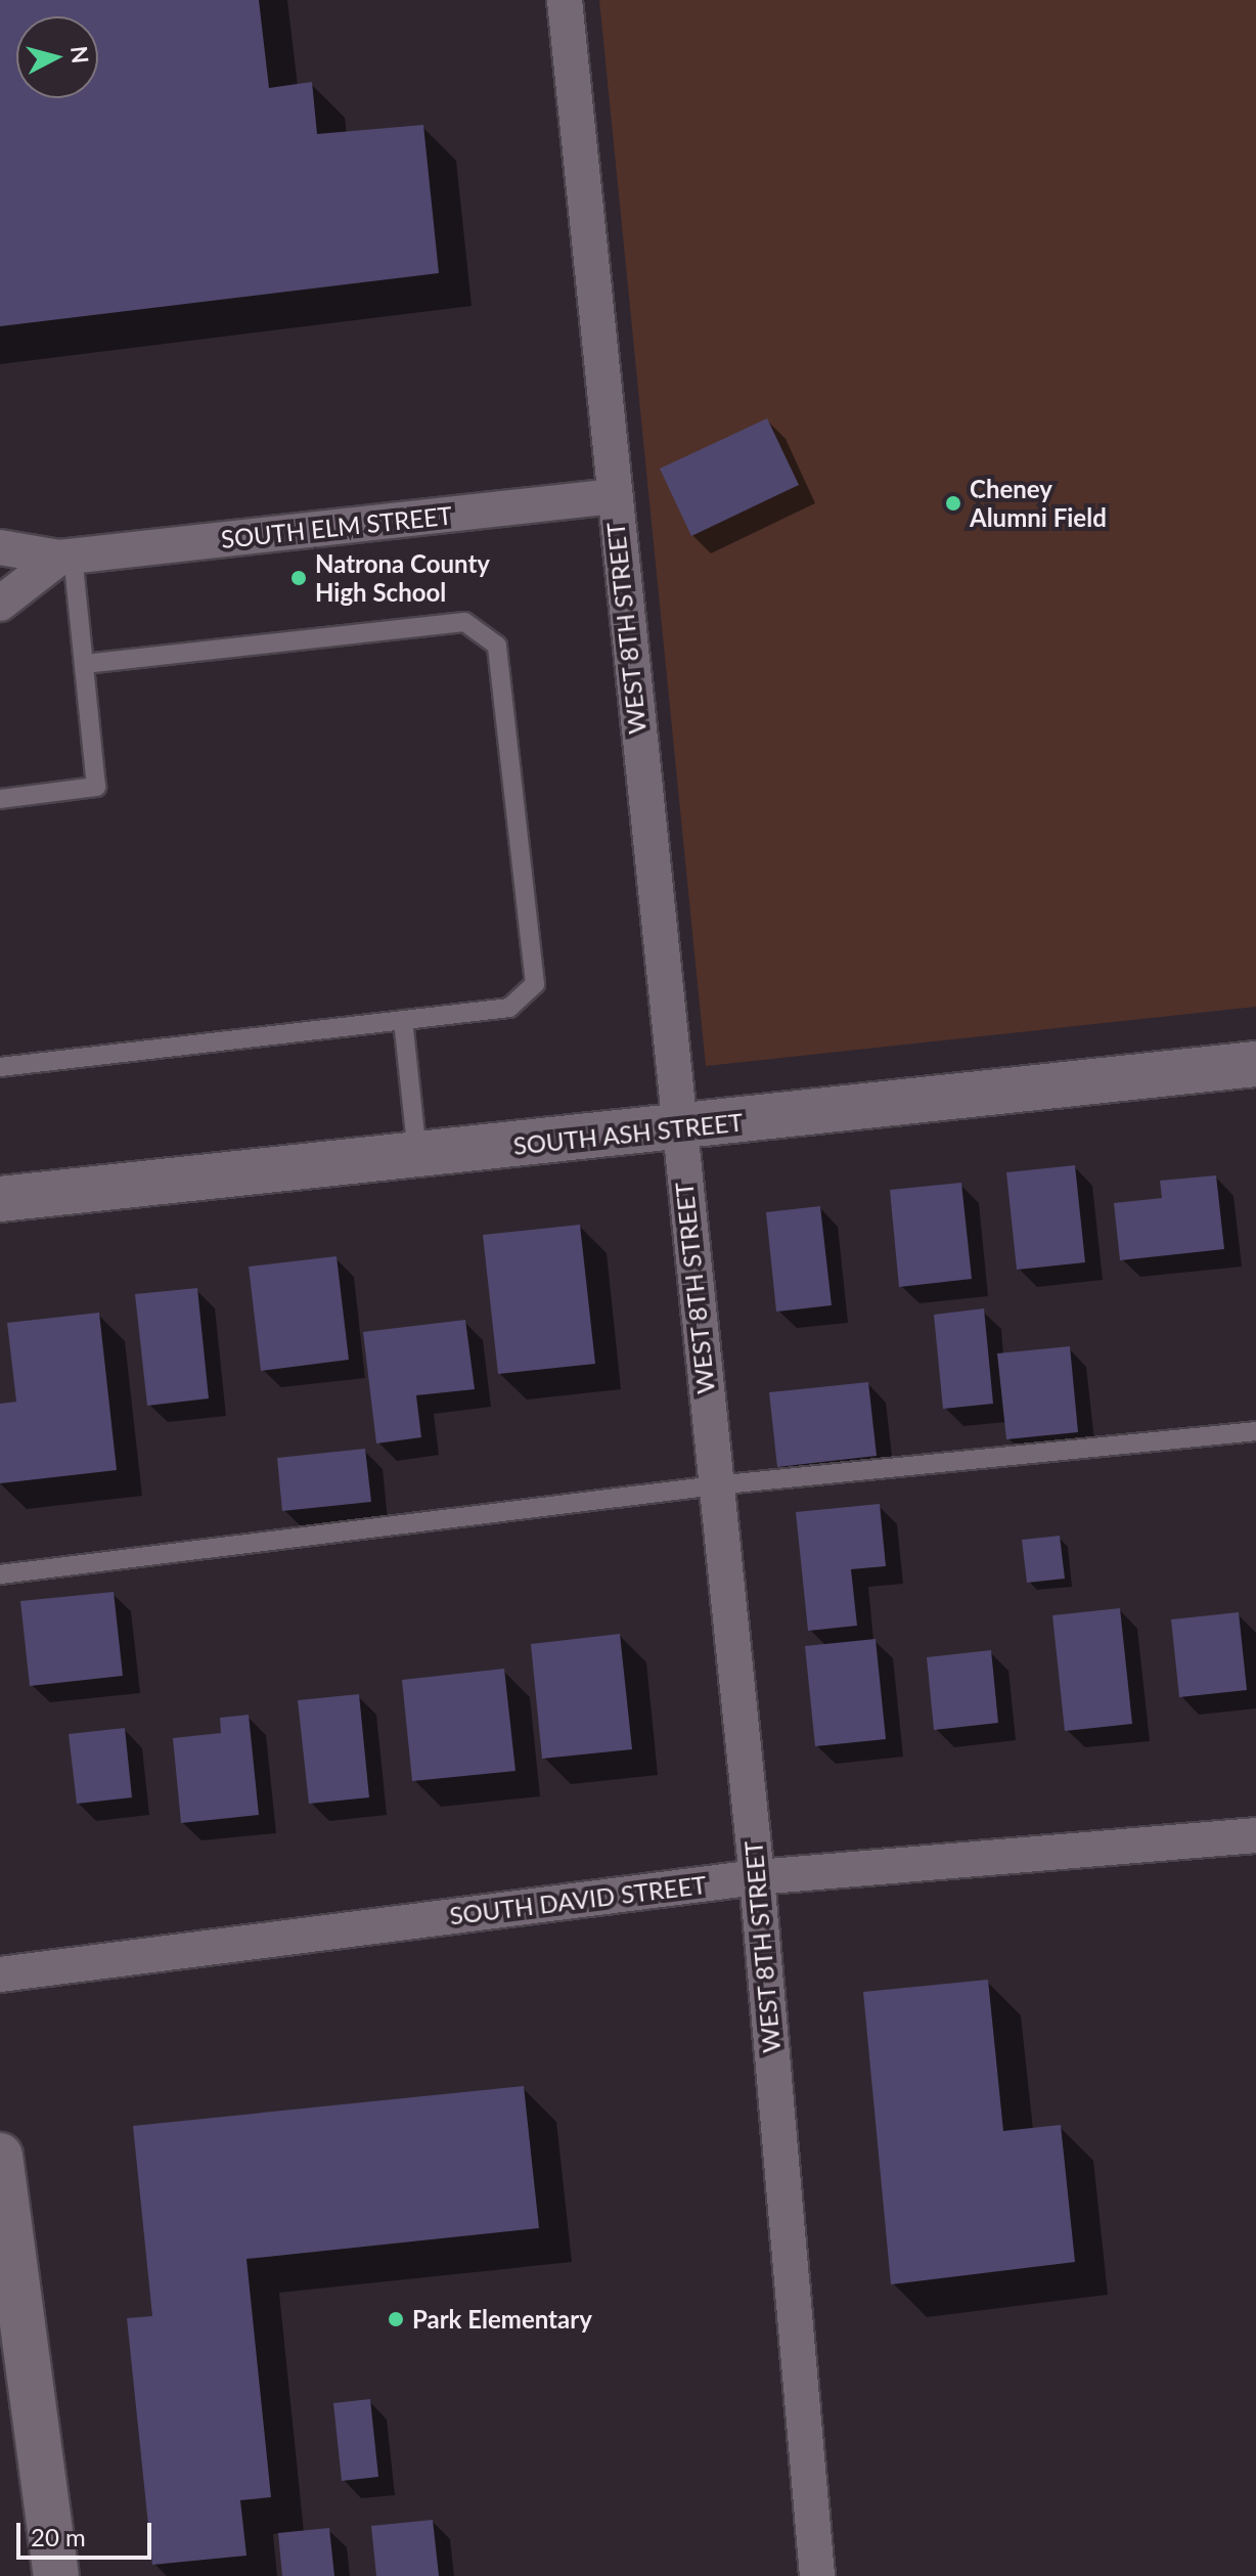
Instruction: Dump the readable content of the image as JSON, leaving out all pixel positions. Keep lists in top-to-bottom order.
{
  "streets": {
    "street": [
      "SOUTH ELM STREET",
      "WEST 8TH STREET",
      "SOUTH ASH STREET",
      "SOUTH DAVID STREET"
    ]
  },
  "crossings": [
    ["SOUTH ELM STREET", "WEST 8TH STREET"],
    ["WEST 8TH STREET", "SOUTH ASH STREET"],
    ["WEST 8TH STREET", "SOUTH DAVID STREET"]
  ],
  "places": ["Cheney Alumni Field", "Natrona County High School", "Park Elementary"],
  "scale_bar": "20 m",
  "north": "right"
}
